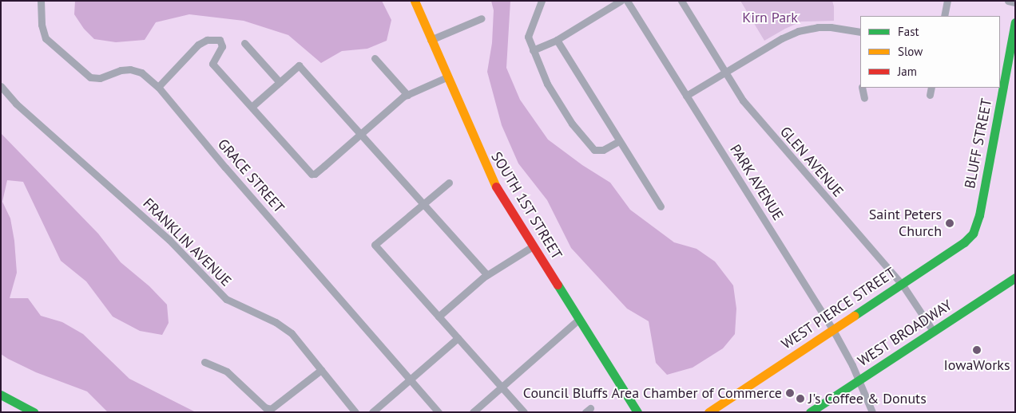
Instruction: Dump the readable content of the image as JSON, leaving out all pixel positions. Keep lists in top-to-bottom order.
{
  "streets": {
    "main road": [
      "BLUFF STREET",
      "SOUTH 1ST STREET",
      "WEST PIERCE STREET",
      "WEST BROADWAY"
    ],
    "street": [
      "GLEN AVENUE",
      "GRACE STREET",
      "PARK AVENUE",
      "FRANKLIN AVENUE"
    ]
  },
  "crossings": [
    ["BLUFF STREET", "WEST PIERCE STREET"],
    ["GLEN AVENUE", "WEST PIERCE STREET"],
    ["GLEN AVENUE", "WEST BROADWAY"],
    ["PARK AVENUE", "WEST PIERCE STREET"],
    ["PARK AVENUE", "WEST BROADWAY"]
  ],
  "parks": ["Kirn Park"],
  "places": [
    "Saint Peters Church",
    "IowaWorks",
    "Council Bluffs Area Chamber of Commerce",
    "J's Coffee & Donuts"
  ],
  "legend": ["Fast", "Slow", "Jam"]
}
